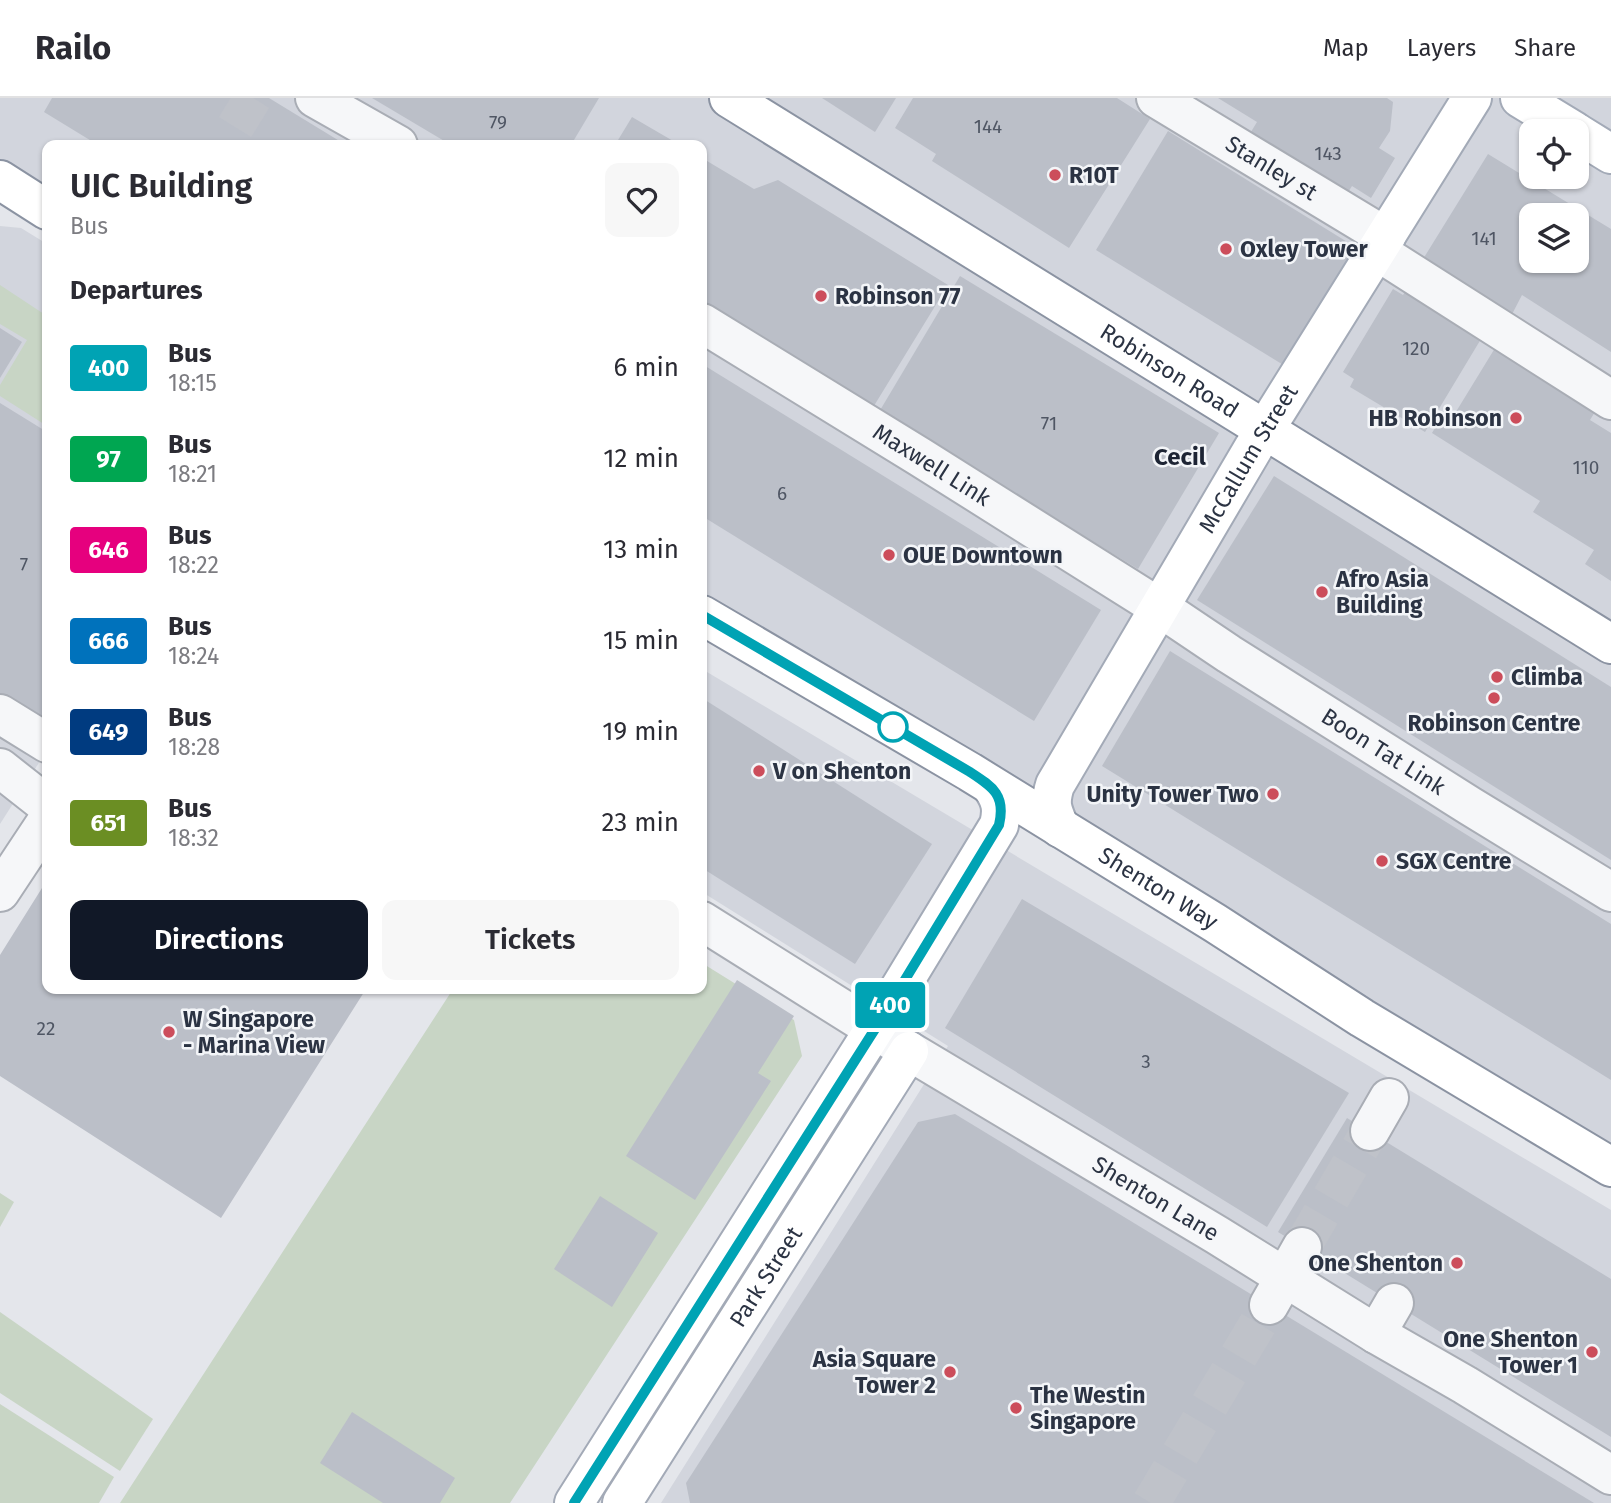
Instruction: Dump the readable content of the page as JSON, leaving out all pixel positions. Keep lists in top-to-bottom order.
{
  "streets": {
    "main road": [
      "Robinson Road",
      "McCallum Street",
      "Shenton Way",
      "Park Street"
    ],
    "street": [
      "Stanley st",
      "Maxwell Link",
      "Boon Tat Link",
      "Shenton Lane"
    ]
  },
  "crossings": [
    ["Stanley st", "McCallum Street"],
    ["Robinson Road", "McCallum Street"],
    ["McCallum Street", "Maxwell Link"],
    ["McCallum Street", "Boon Tat Link"],
    ["McCallum Street", "Shenton Way"],
    ["Maxwell Link", "Boon Tat Link"],
    ["Shenton Way", "Park Street"],
    ["Shenton Lane", "Park Street"]
  ],
  "districts": ["Cecil"],
  "places": [
    "R10T",
    "Oxley Tower",
    "Robinson 77",
    "HB Robinson",
    "OUE Downtown",
    "Afro Asia Building",
    "Climba",
    "Robinson Centre",
    "V on Shenton",
    "Unity Tower Two",
    "SGX Centre",
    "W Singapore - Marina View",
    "One Shenton",
    "One Shenton Tower 1",
    "Asia Square Tower 2",
    "The Westin Singapore"
  ],
  "lines": ["bus line 400"],
  "house_numbers": [
    "79",
    "144",
    "143",
    "141",
    "120",
    "71",
    "110",
    "6",
    "7",
    "22",
    "3"
  ],
  "page": {
    "header": "Railo",
    "nav": ["Map", "Layers", "Share"],
    "on_map": "400",
    "heading": [
      ["UIC Building", "Bus"],
      "Departures"
    ],
    "list": [
      {
        "mark": "400",
        "name": "Bus",
        "note": "18:15",
        "value": "6 min"
      },
      {
        "mark": "97",
        "name": "Bus",
        "note": "18:21",
        "value": "12 min"
      },
      {
        "mark": "646",
        "name": "Bus",
        "note": "18:22",
        "value": "13 min"
      },
      {
        "mark": "666",
        "name": "Bus",
        "note": "18:24",
        "value": "15 min"
      },
      {
        "mark": "649",
        "name": "Bus",
        "note": "18:28",
        "value": "19 min"
      },
      {
        "mark": "651",
        "name": "Bus",
        "note": "18:32",
        "value": "23 min"
      }
    ],
    "buttons": ["Directions", "Tickets"]
  }
}
